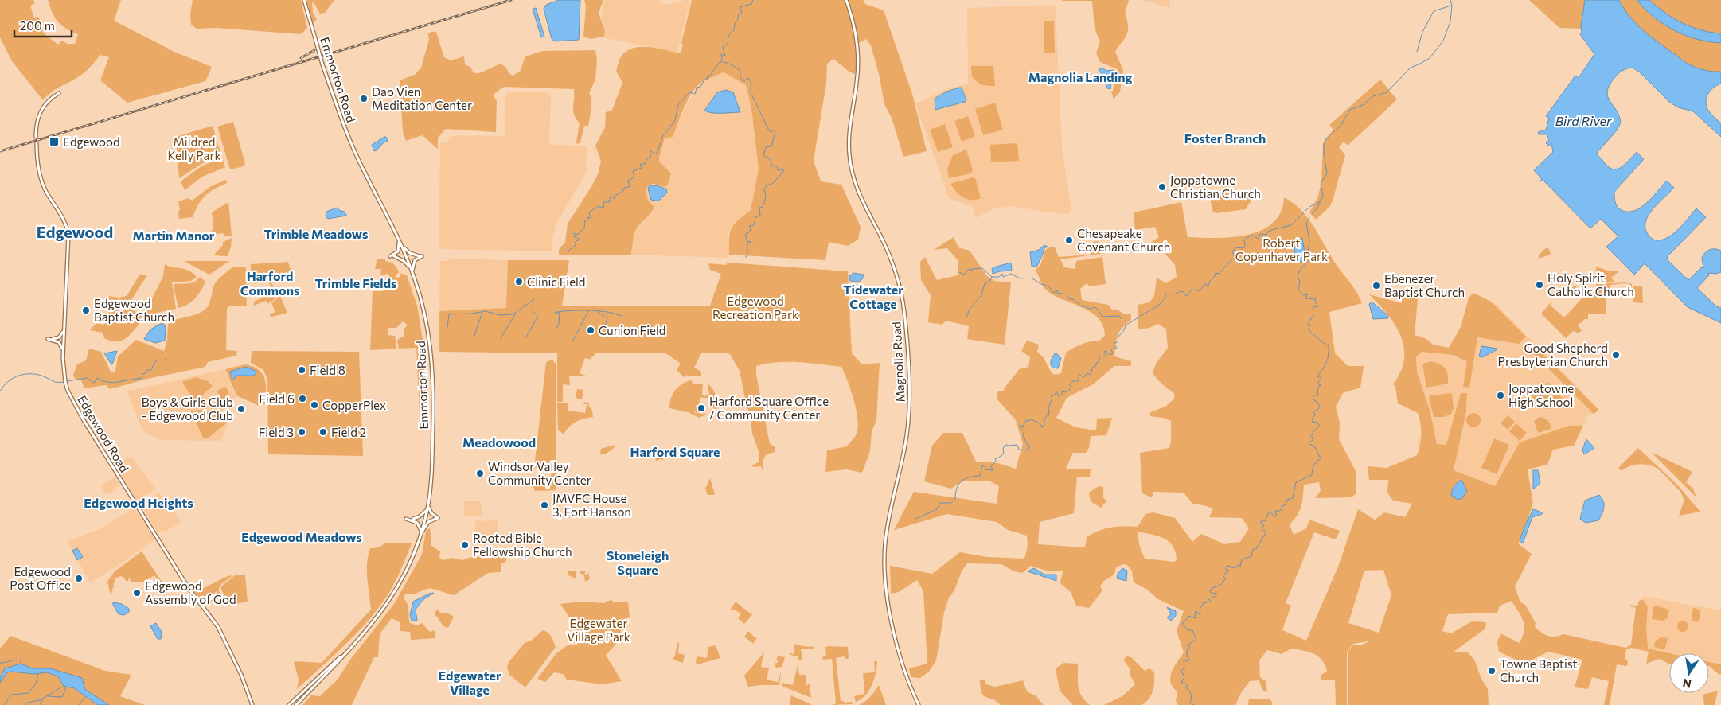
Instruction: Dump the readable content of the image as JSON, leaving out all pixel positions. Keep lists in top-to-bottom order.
{
  "streets": {
    "main road": ["Emmorton Road", "Magnolia Road", "Edgewood Road"]
  },
  "districts": [
    "Magnolia Landing",
    "Foster Branch",
    "Edgewood",
    "Trimble Meadows",
    "Martin Manor",
    "Harford Commons",
    "Trimble Fields",
    "Tidewater Cottage",
    "Meadowood",
    "Harford Square",
    "Edgewood Heights",
    "Edgewood Meadows",
    "Stoneleigh Square",
    "Edgewater Village"
  ],
  "water": ["Bird River"],
  "parks": [
    "Mildred Kelly Park",
    "Robert Copenhaver Park",
    "Edgewood Recreation Park",
    "Edgewater Village Park"
  ],
  "places": {
    "other": [
      "Dao Vien Meditation Center",
      "Joppatowne Christian Church",
      "Chesapeake Covenant Church",
      "Clinic Field",
      "Holy Spirit Catholic Church",
      "Ebenezer Baptist Church",
      "Edgewood Baptist Church",
      "Cunion Field",
      "Good Shepherd Presbyterian Church",
      "Field 8",
      "Joppatowne High School",
      "Field 6",
      "CopperPlex",
      "Harford Square Office / Community Center",
      "Boys & Girls Club - Edgewood Club",
      "Field 3",
      "Field 2",
      "Windsor Valley Community Center",
      "JMVFC House 3, Fort Hanson",
      "Rooted Bible Fellowship Church",
      "Edgewood Post Office",
      "Edgewood Assembly of God",
      "Towne Baptist Church"
    ],
    "transit": ["Edgewood"]
  },
  "scale_bar": "200 m",
  "north": "bottom"
}
